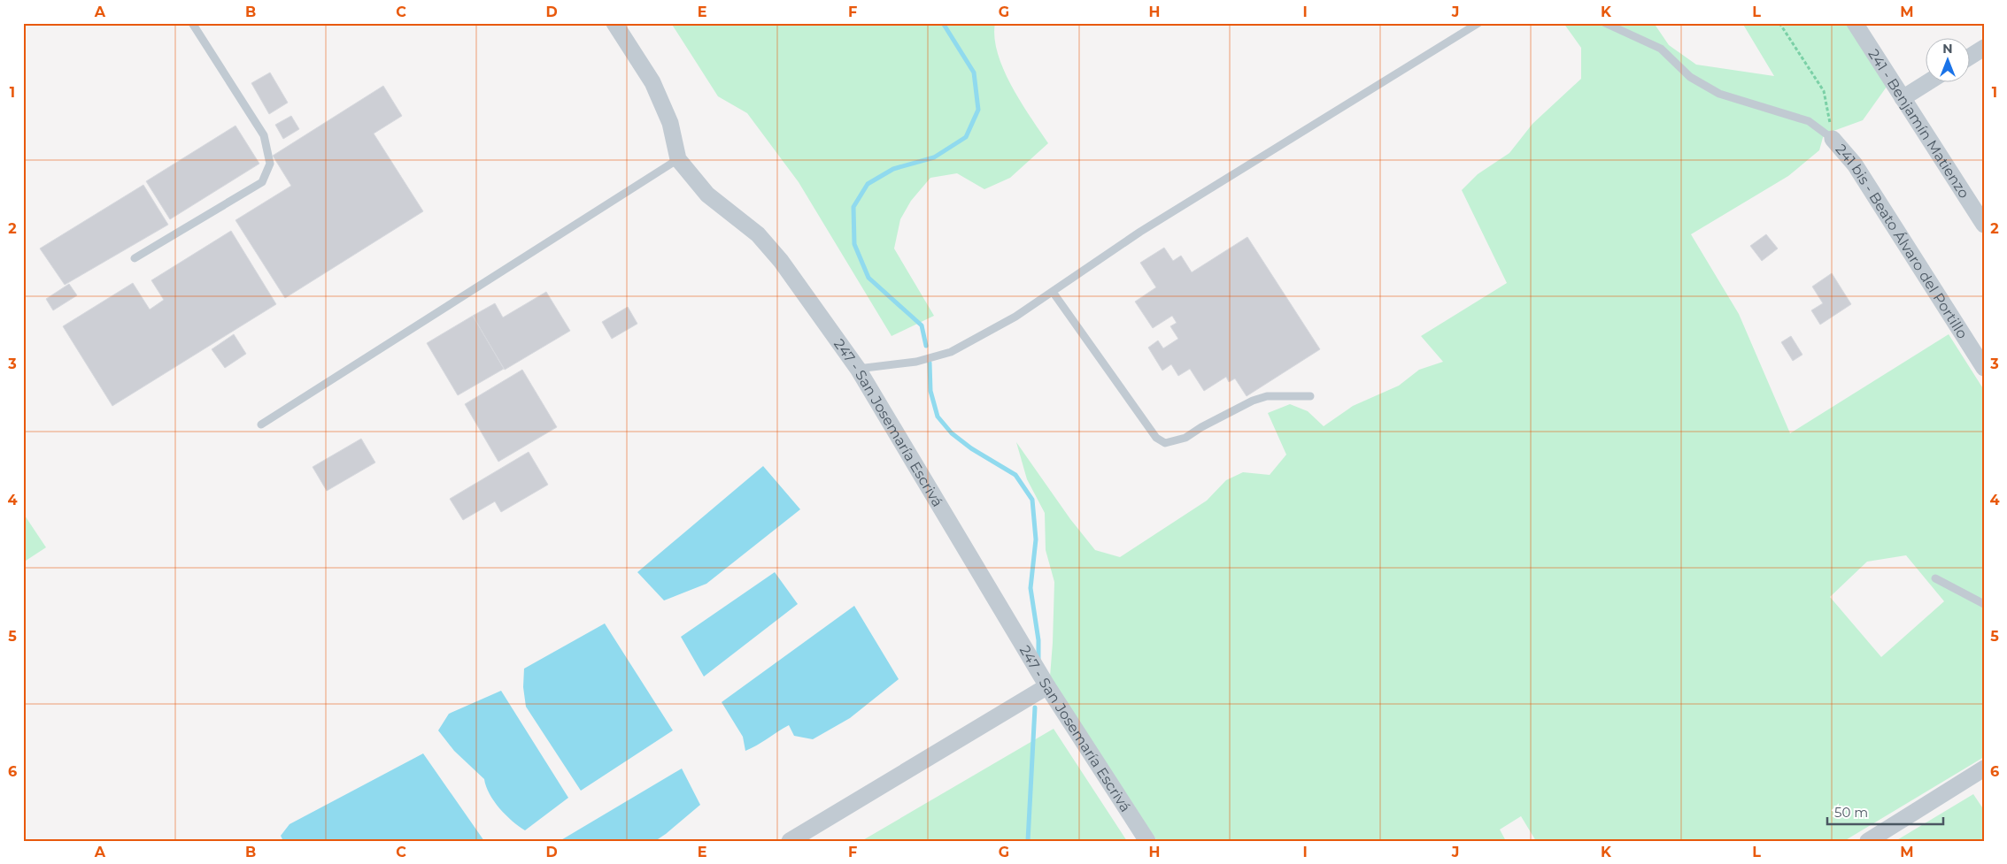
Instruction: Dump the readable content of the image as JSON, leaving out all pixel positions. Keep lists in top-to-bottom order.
{
  "streets": {
    "street": ["241 - Benjamín Matienzo", "241 bis - Beato Álvaro del Portillo", "247 - San Josemaría Escrivá"]
  },
  "scale_bar": "50 m",
  "north": "top",
  "grid": {
    "columns": [
      "A",
      "B",
      "C",
      "D",
      "E",
      "F",
      "G",
      "H",
      "I",
      "J",
      "K",
      "L",
      "M"
    ],
    "rows": [
      "1",
      "2",
      "3",
      "4",
      "5",
      "6"
    ]
  }
}
